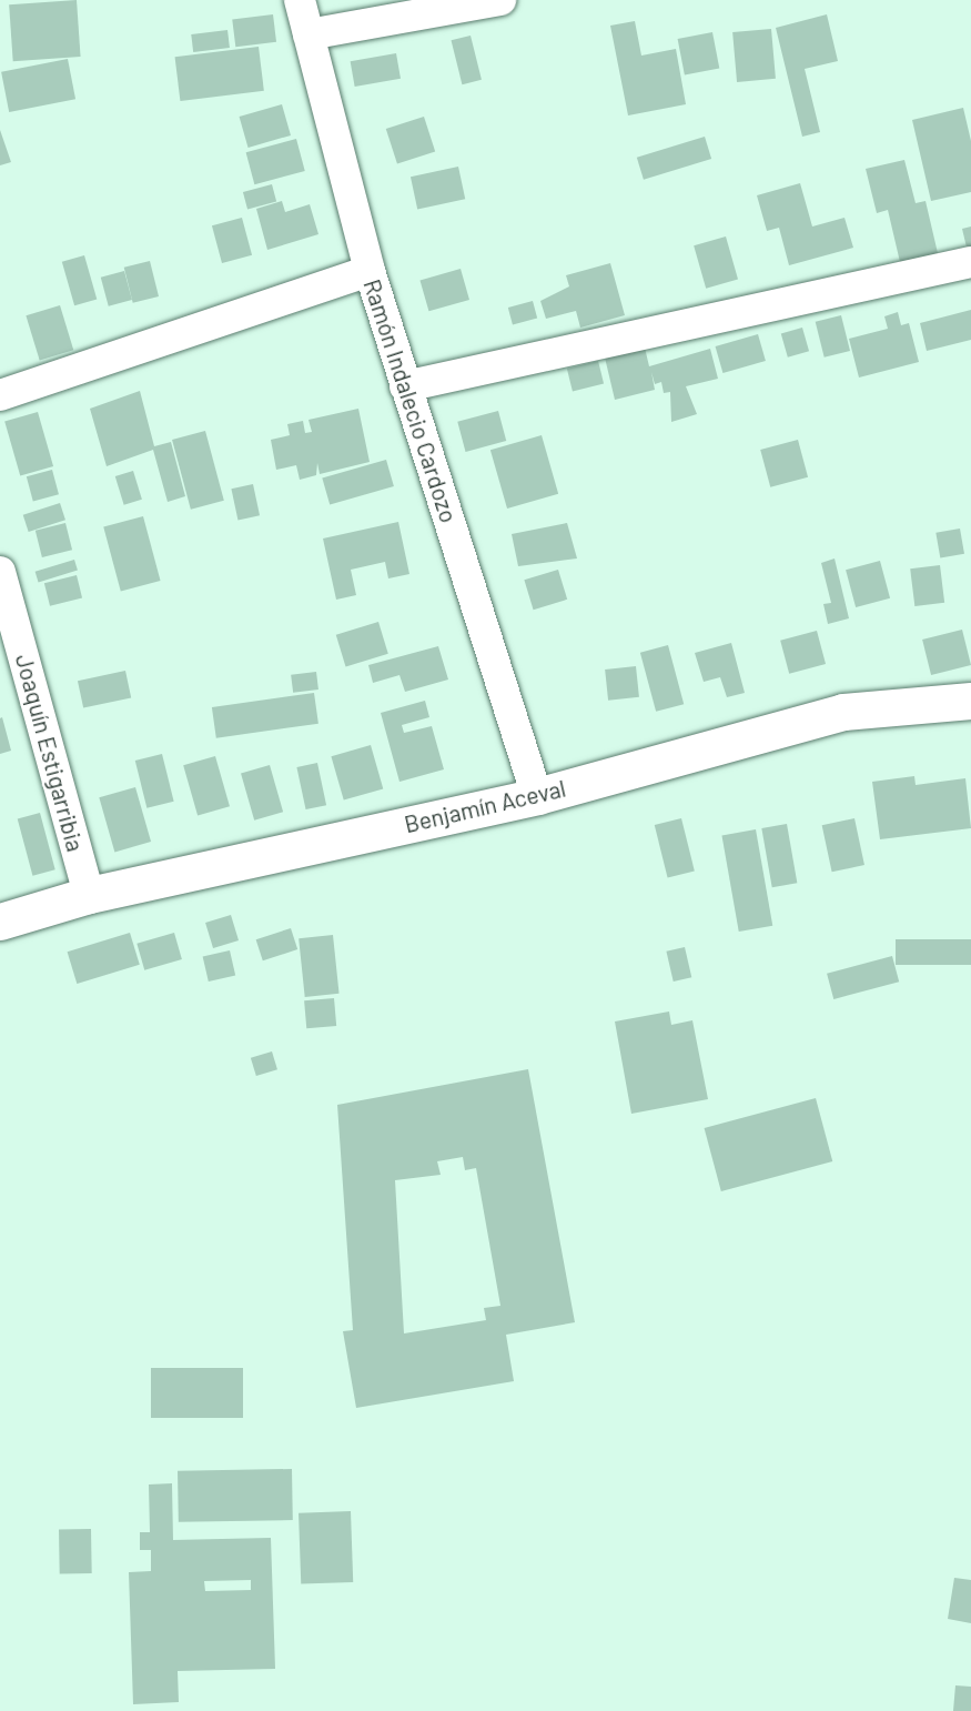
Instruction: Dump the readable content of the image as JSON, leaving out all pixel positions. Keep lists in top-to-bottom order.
{
  "streets": {
    "street": ["Ramón Indalecio Cardozo", "Joaquín Estigarribia", "Benjamín Aceval"]
  },
  "crossings": [
    ["Ramón Indalecio Cardozo", "Benjamín Aceval"],
    ["Joaquín Estigarribia", "Benjamín Aceval"]
  ]
}
